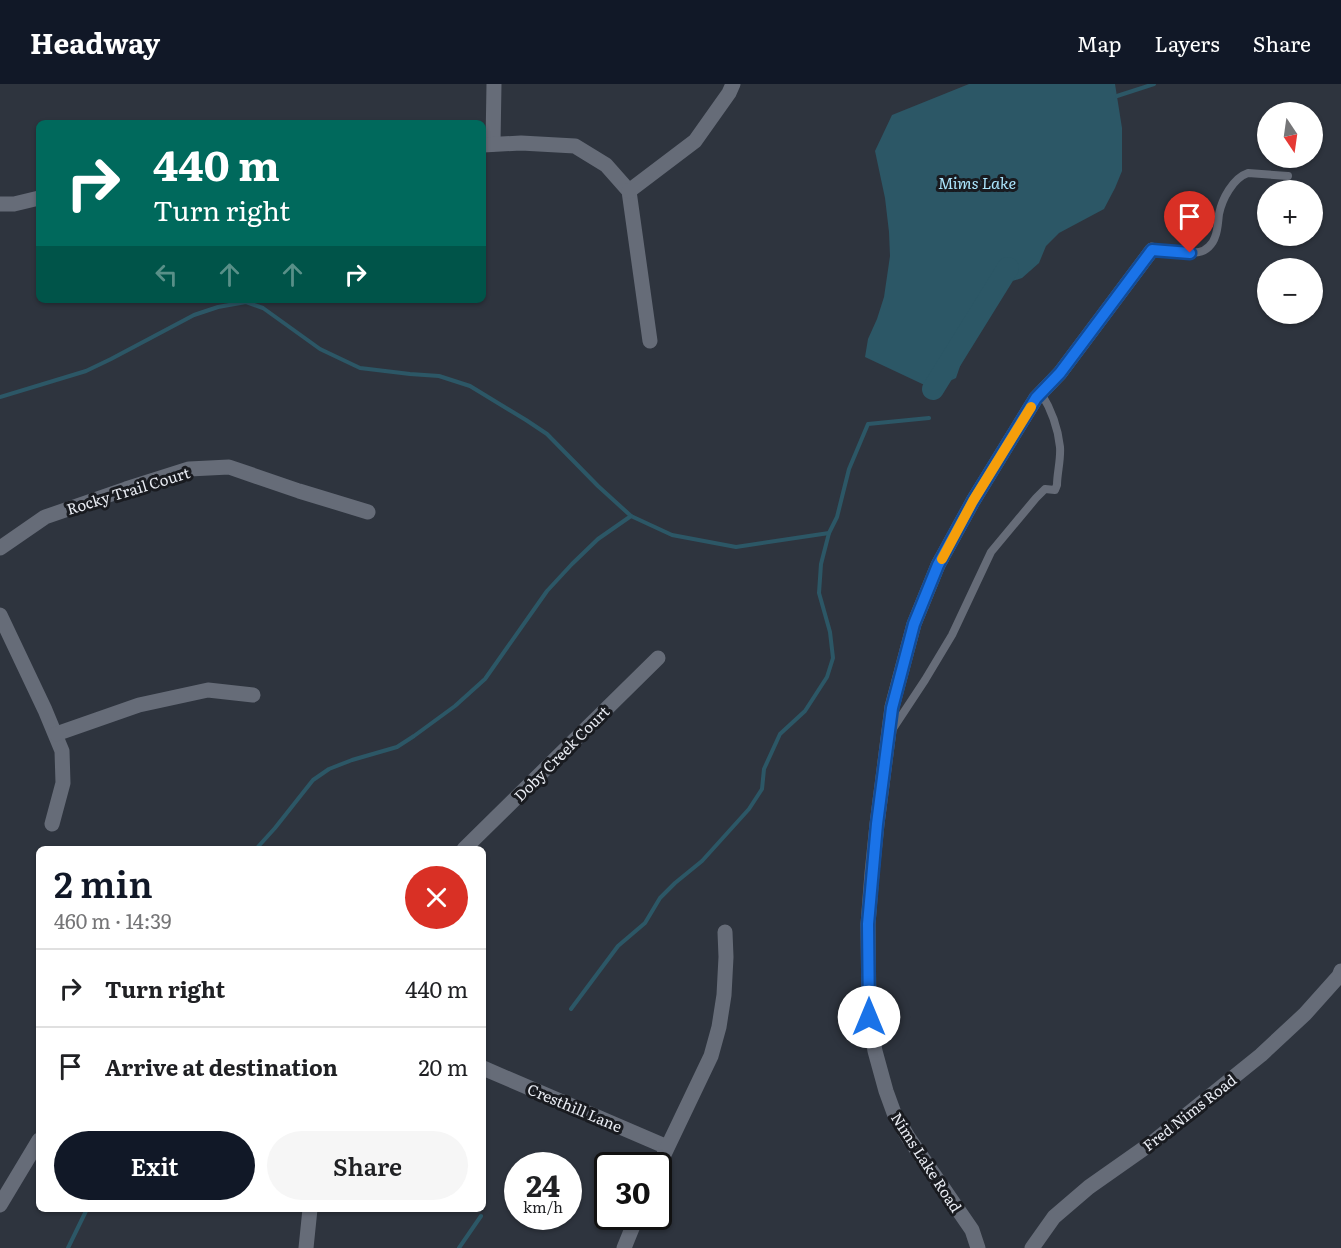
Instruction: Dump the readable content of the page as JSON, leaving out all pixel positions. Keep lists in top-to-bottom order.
{
  "streets": {
    "street": [
      "Rocky Trail Court",
      "Doby Creek Court",
      "Cresthill Lane",
      "Fred Nims Road",
      "Nims Lake Road"
    ]
  },
  "water": ["Mims Lake"],
  "north": "bottom",
  "page": {
    "header": "Headway",
    "nav": ["Map", "Layers", "Share"],
    "map_buttons": ["+", "−"],
    "turn": ["440 m", "Turn right"],
    "heading": ["2 min", "460 m · 14:39"],
    "list": [
      {
        "name": "Turn right",
        "value": "440 m"
      },
      {
        "name": "Arrive at destination",
        "value": "20 m"
      }
    ],
    "buttons": ["Exit", "Share"],
    "speed": "24 km/h",
    "limit": "30"
  }
}
